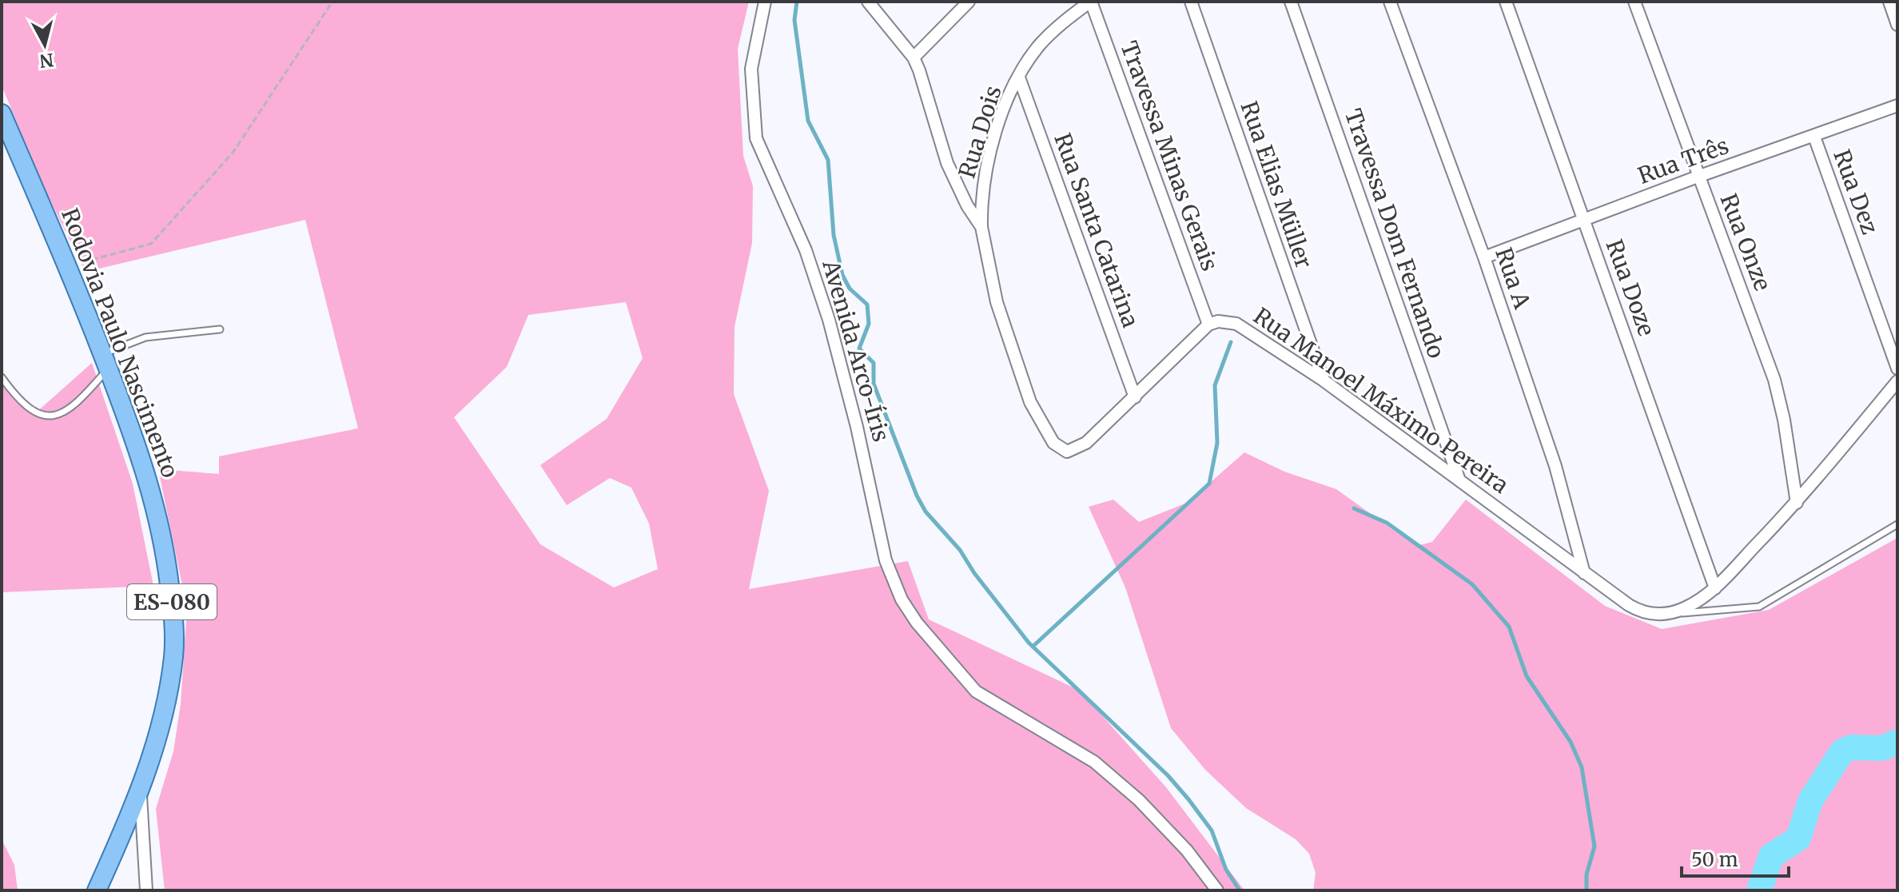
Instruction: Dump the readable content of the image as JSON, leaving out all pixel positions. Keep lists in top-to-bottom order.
{
  "streets": {
    "main road": ["Rodovia Paulo Nascimento", "ES-080"],
    "street": [
      "Rua Dois",
      "Travessa Minas Gerais",
      "Rua Três",
      "Rua Elias Müller",
      "Rua Dez",
      "Rua Santa Catarina",
      "Travessa Dom Fernando",
      "Rua Onze",
      "Rua A",
      "Rua Doze",
      "Avenida Arco-Íris",
      "Rua Manoel Máximo Pereira"
    ]
  },
  "crossings": [
    ["Rua Dois", "Travessa Minas Gerais"],
    ["Rua Dois", "Rua Santa Catarina"],
    ["Travessa Minas Gerais", "Rua Manoel Máximo Pereira"],
    ["Rua Três", "Rua Dez"],
    ["Rua Três", "Rua Onze"],
    ["Rua Três", "Rua A"],
    ["Rua Três", "Rua Doze"],
    ["Rua Elias Müller", "Rua Manoel Máximo Pereira"],
    ["Travessa Dom Fernando", "Rua Manoel Máximo Pereira"],
    ["Rua A", "Rua Manoel Máximo Pereira"]
  ],
  "scale_bar": "50 m",
  "north": "bottom"
}
